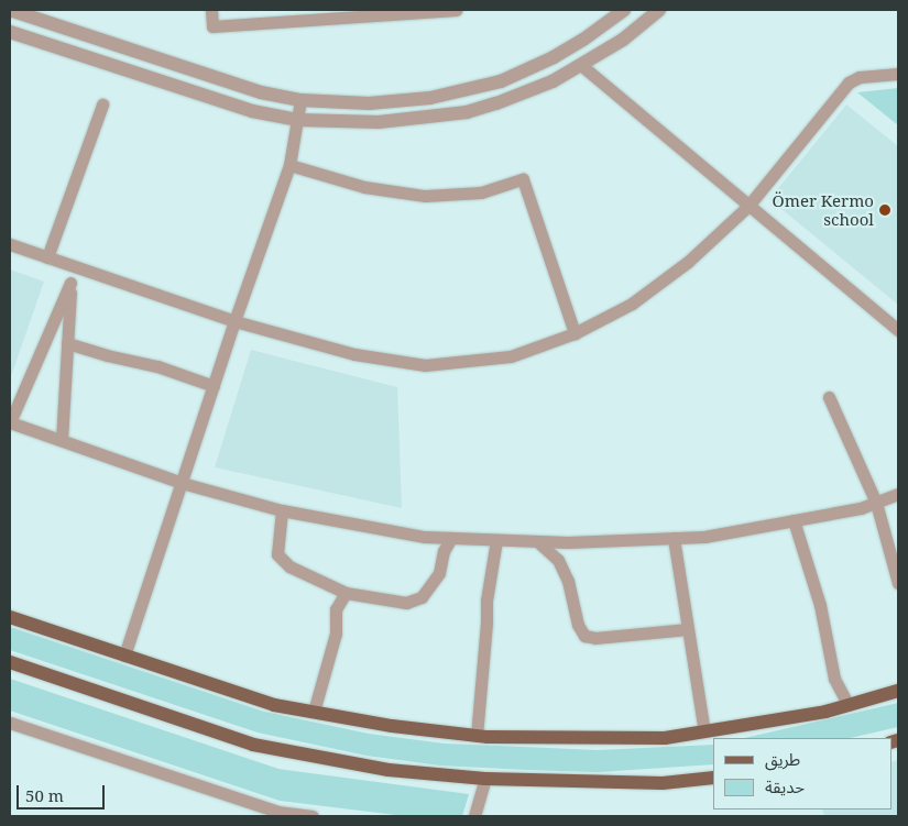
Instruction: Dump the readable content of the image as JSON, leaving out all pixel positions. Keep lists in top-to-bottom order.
{
  "places": ["Ömer Kermo school"],
  "legend": ["طريق", "حديقة"],
  "scale_bar": "50 m"
}
